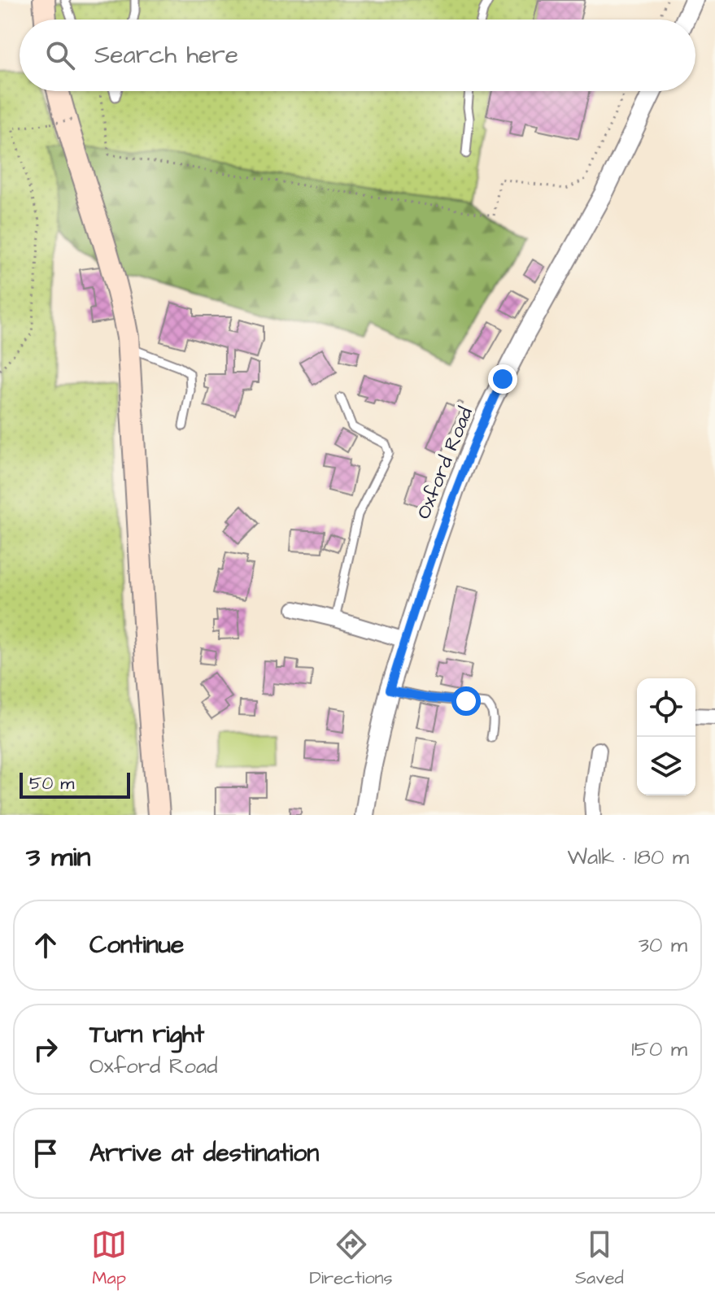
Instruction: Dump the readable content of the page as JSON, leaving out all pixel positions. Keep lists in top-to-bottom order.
{
  "streets": {
    "street": ["Oxford Road"]
  },
  "scale_bar": "50 m",
  "page": {
    "search": "Search here",
    "scale": "50 m",
    "heading": ["3 min", "Walk · 180 m"],
    "list": [
      ["Continue", "30 m"],
      ["Turn right", "Oxford Road", "150 m"],
      "Arrive at destination"
    ],
    "nav": ["Map", "Directions", "Saved"]
  }
}
